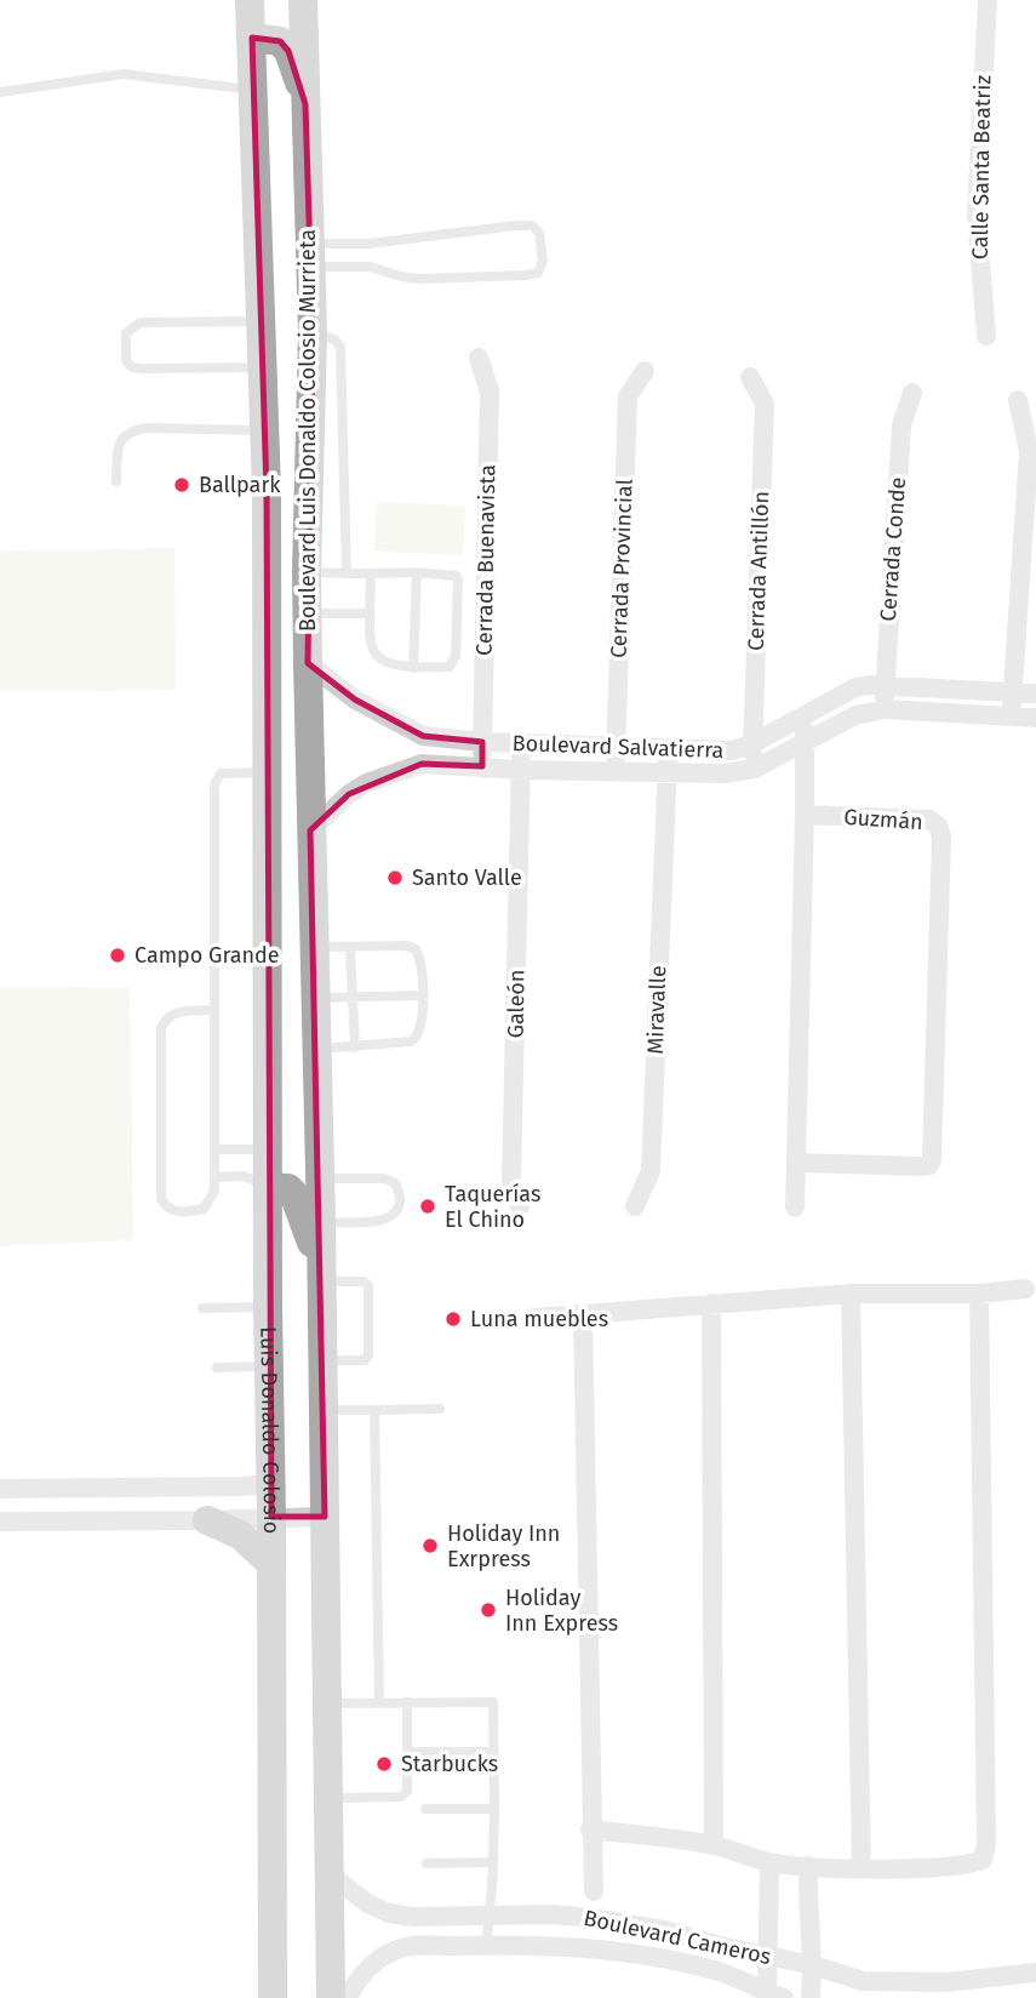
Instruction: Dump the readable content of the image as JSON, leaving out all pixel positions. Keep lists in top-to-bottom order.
{
  "streets": {
    "main road": ["Boulevard Luis Donaldo Colosio Murrieta", "Luis Donaldo Colosio"],
    "street": [
      "Calle Santa Beatriz",
      "Cerrada Conde",
      "Cerrada Buenavista",
      "Cerrada Provincial",
      "Cerrada Antillón",
      "Boulevard Salvatierra",
      "Guzmán",
      "Galeón",
      "Miravalle",
      "Boulevard Cameros"
    ]
  },
  "crossings": [
    ["Boulevard Luis Donaldo Colosio Murrieta", "Boulevard Salvatierra"],
    ["Boulevard Luis Donaldo Colosio Murrieta", "Luis Donaldo Colosio"],
    ["Cerrada Conde", "Boulevard Salvatierra"],
    ["Cerrada Buenavista", "Boulevard Salvatierra"],
    ["Cerrada Provincial", "Boulevard Salvatierra"],
    ["Cerrada Antillón", "Boulevard Salvatierra"],
    ["Boulevard Salvatierra", "Galeón"],
    ["Boulevard Salvatierra", "Miravalle"]
  ],
  "places": [
    "Ballpark",
    "Santo Valle",
    "Campo Grande",
    "Taquerías El Chino",
    "Luna muebles",
    "Holiday Inn Exrpress",
    "Holiday Inn Express",
    "Starbucks"
  ]
}
